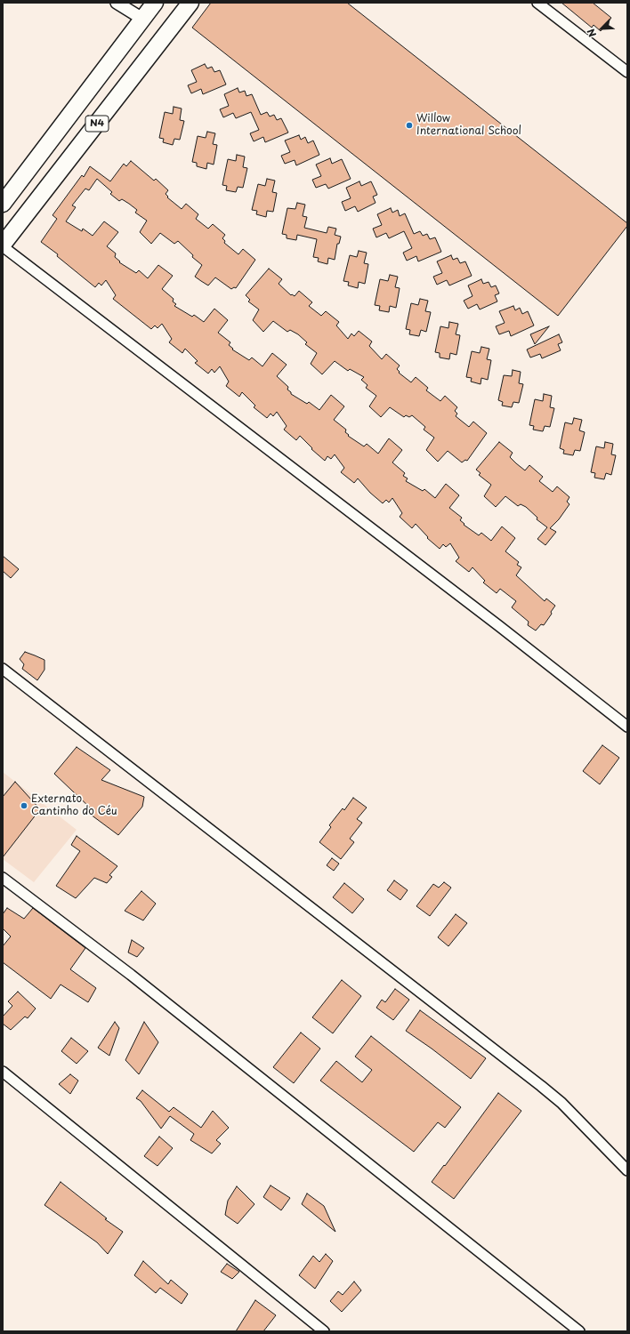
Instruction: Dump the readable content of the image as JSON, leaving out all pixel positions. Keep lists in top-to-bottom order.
{
  "streets": {
    "highway": ["N4"]
  },
  "places": ["Willow International School", "Externato Cantinho do Céu"],
  "north": "bottom left"
}
